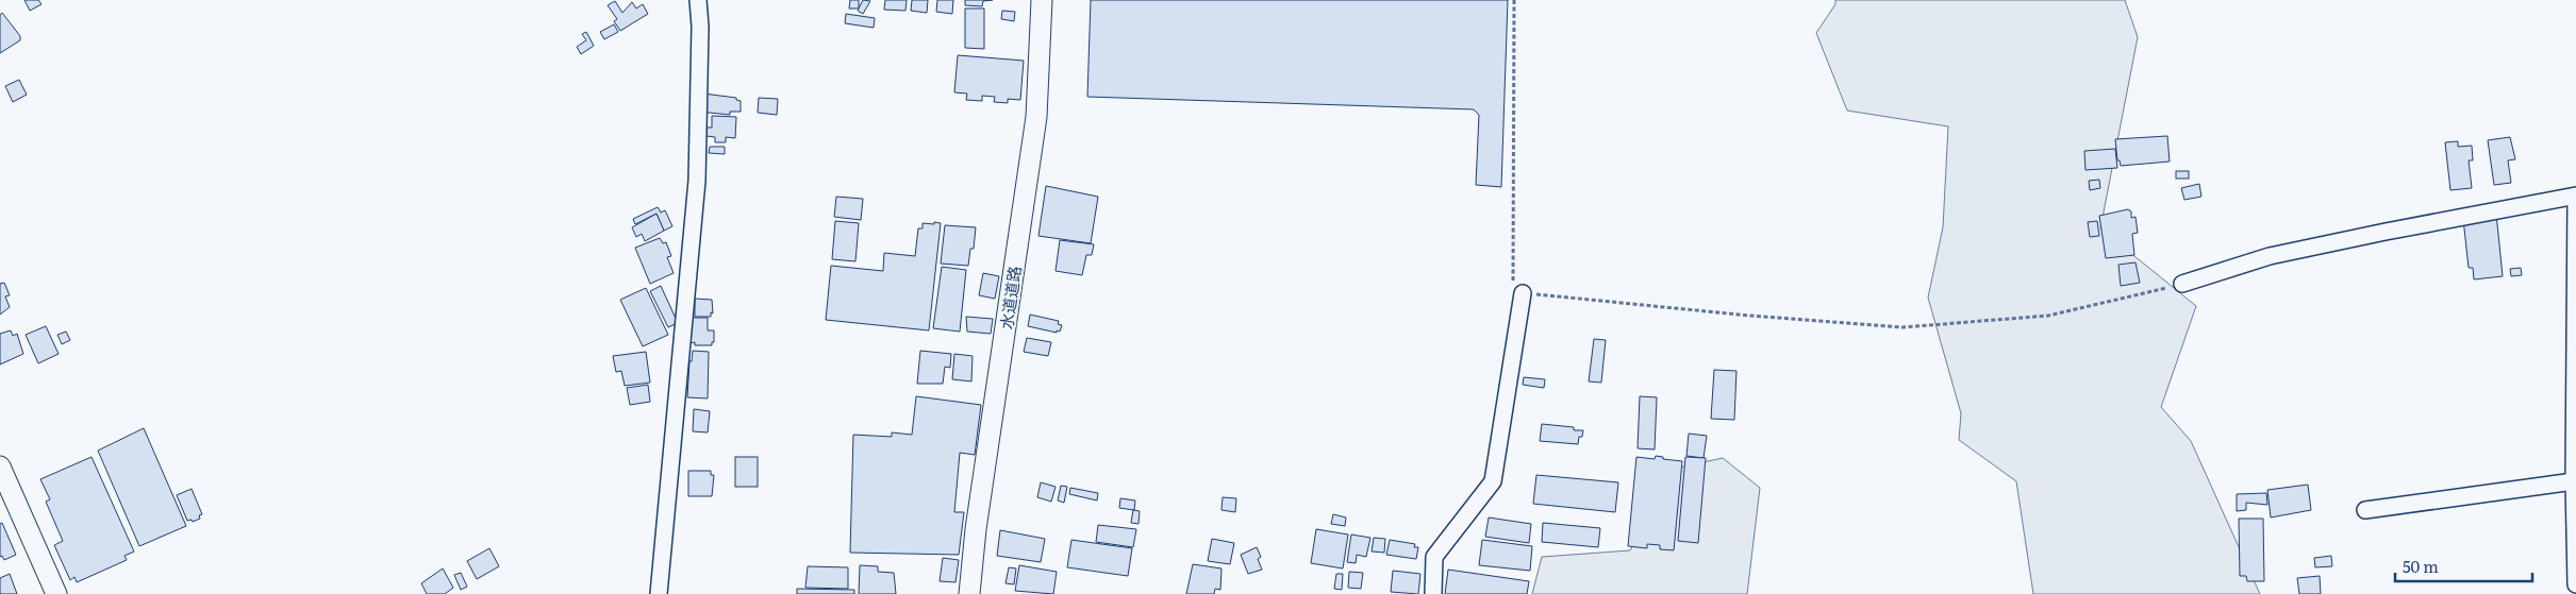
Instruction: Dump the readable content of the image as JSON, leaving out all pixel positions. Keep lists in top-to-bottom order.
{
  "streets": {
    "street": ["水道道路"]
  },
  "scale_bar": "50 m"
}
